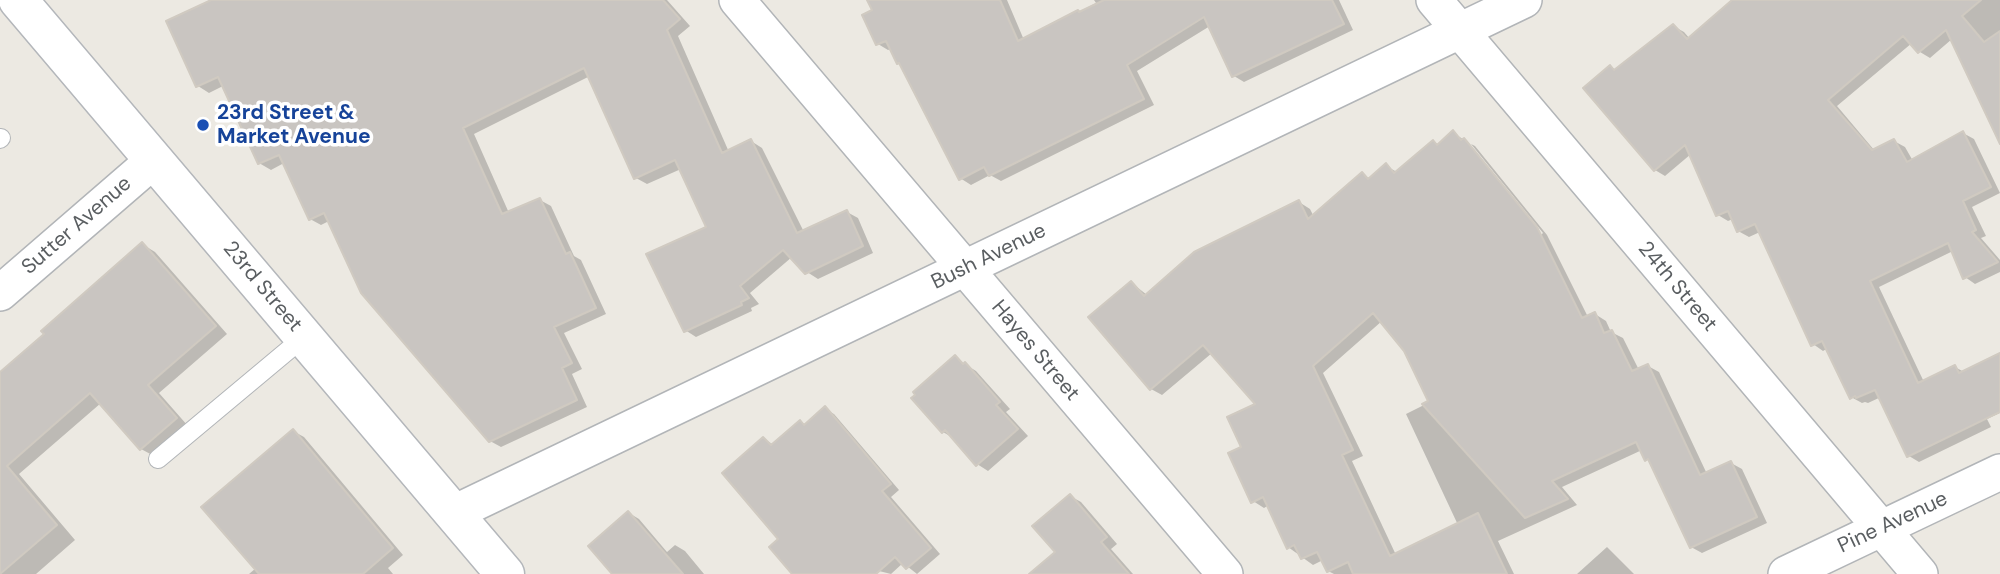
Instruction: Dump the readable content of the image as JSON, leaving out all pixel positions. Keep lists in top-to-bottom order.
{
  "streets": {
    "main road": ["23rd Street"],
    "street": [
      "Sutter Avenue",
      "Bush Avenue",
      "24th Street",
      "Hayes Street",
      "Pine Avenue"
    ]
  },
  "crossings": [
    ["Sutter Avenue", "23rd Street"],
    ["Bush Avenue", "23rd Street"],
    ["Bush Avenue", "24th Street"],
    ["Bush Avenue", "Hayes Street"],
    ["24th Street", "Pine Avenue"]
  ],
  "places": ["23rd Street & Market Avenue"]
}
